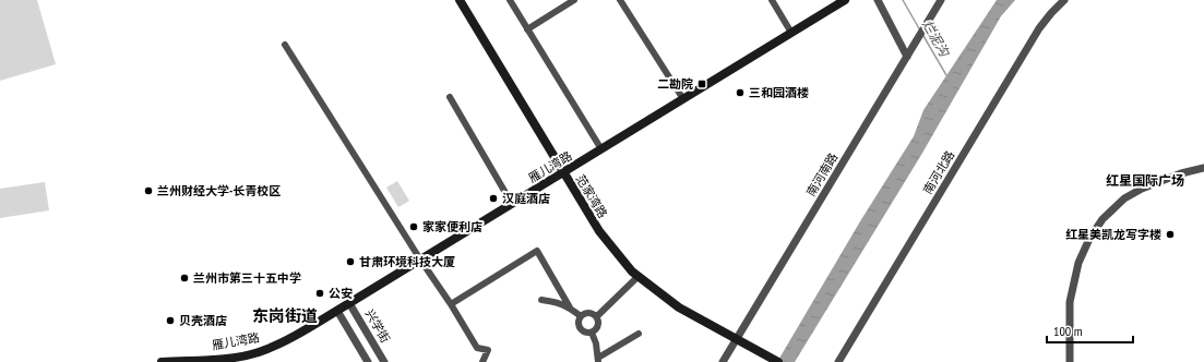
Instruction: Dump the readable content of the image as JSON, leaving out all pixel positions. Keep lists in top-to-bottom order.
{
  "streets": {
    "main road": ["雁儿湾路", "范家湾路"],
    "street": ["南河北路", "南河南路", "兴学街"]
  },
  "crossings": [
    ["雁儿湾路", "范家湾路"],
    ["雁儿湾路", "兴学街"],
    ["南河南路", "范家湾路"]
  ],
  "districts": ["红星国际广场", "东岗街道"],
  "water": ["烂泥沟"],
  "places": {
    "transit": ["二勘院"],
    "other": [
      "三和园酒楼",
      "兰州财经大学-长青校区",
      "汉庭酒店",
      "家家便利店",
      "红星美凯龙写字楼",
      "甘肃环境科技大厦",
      "兰州市第三十五中学",
      "公安",
      "贝壳酒店"
    ]
  },
  "scale_bar": "100 m"
}
